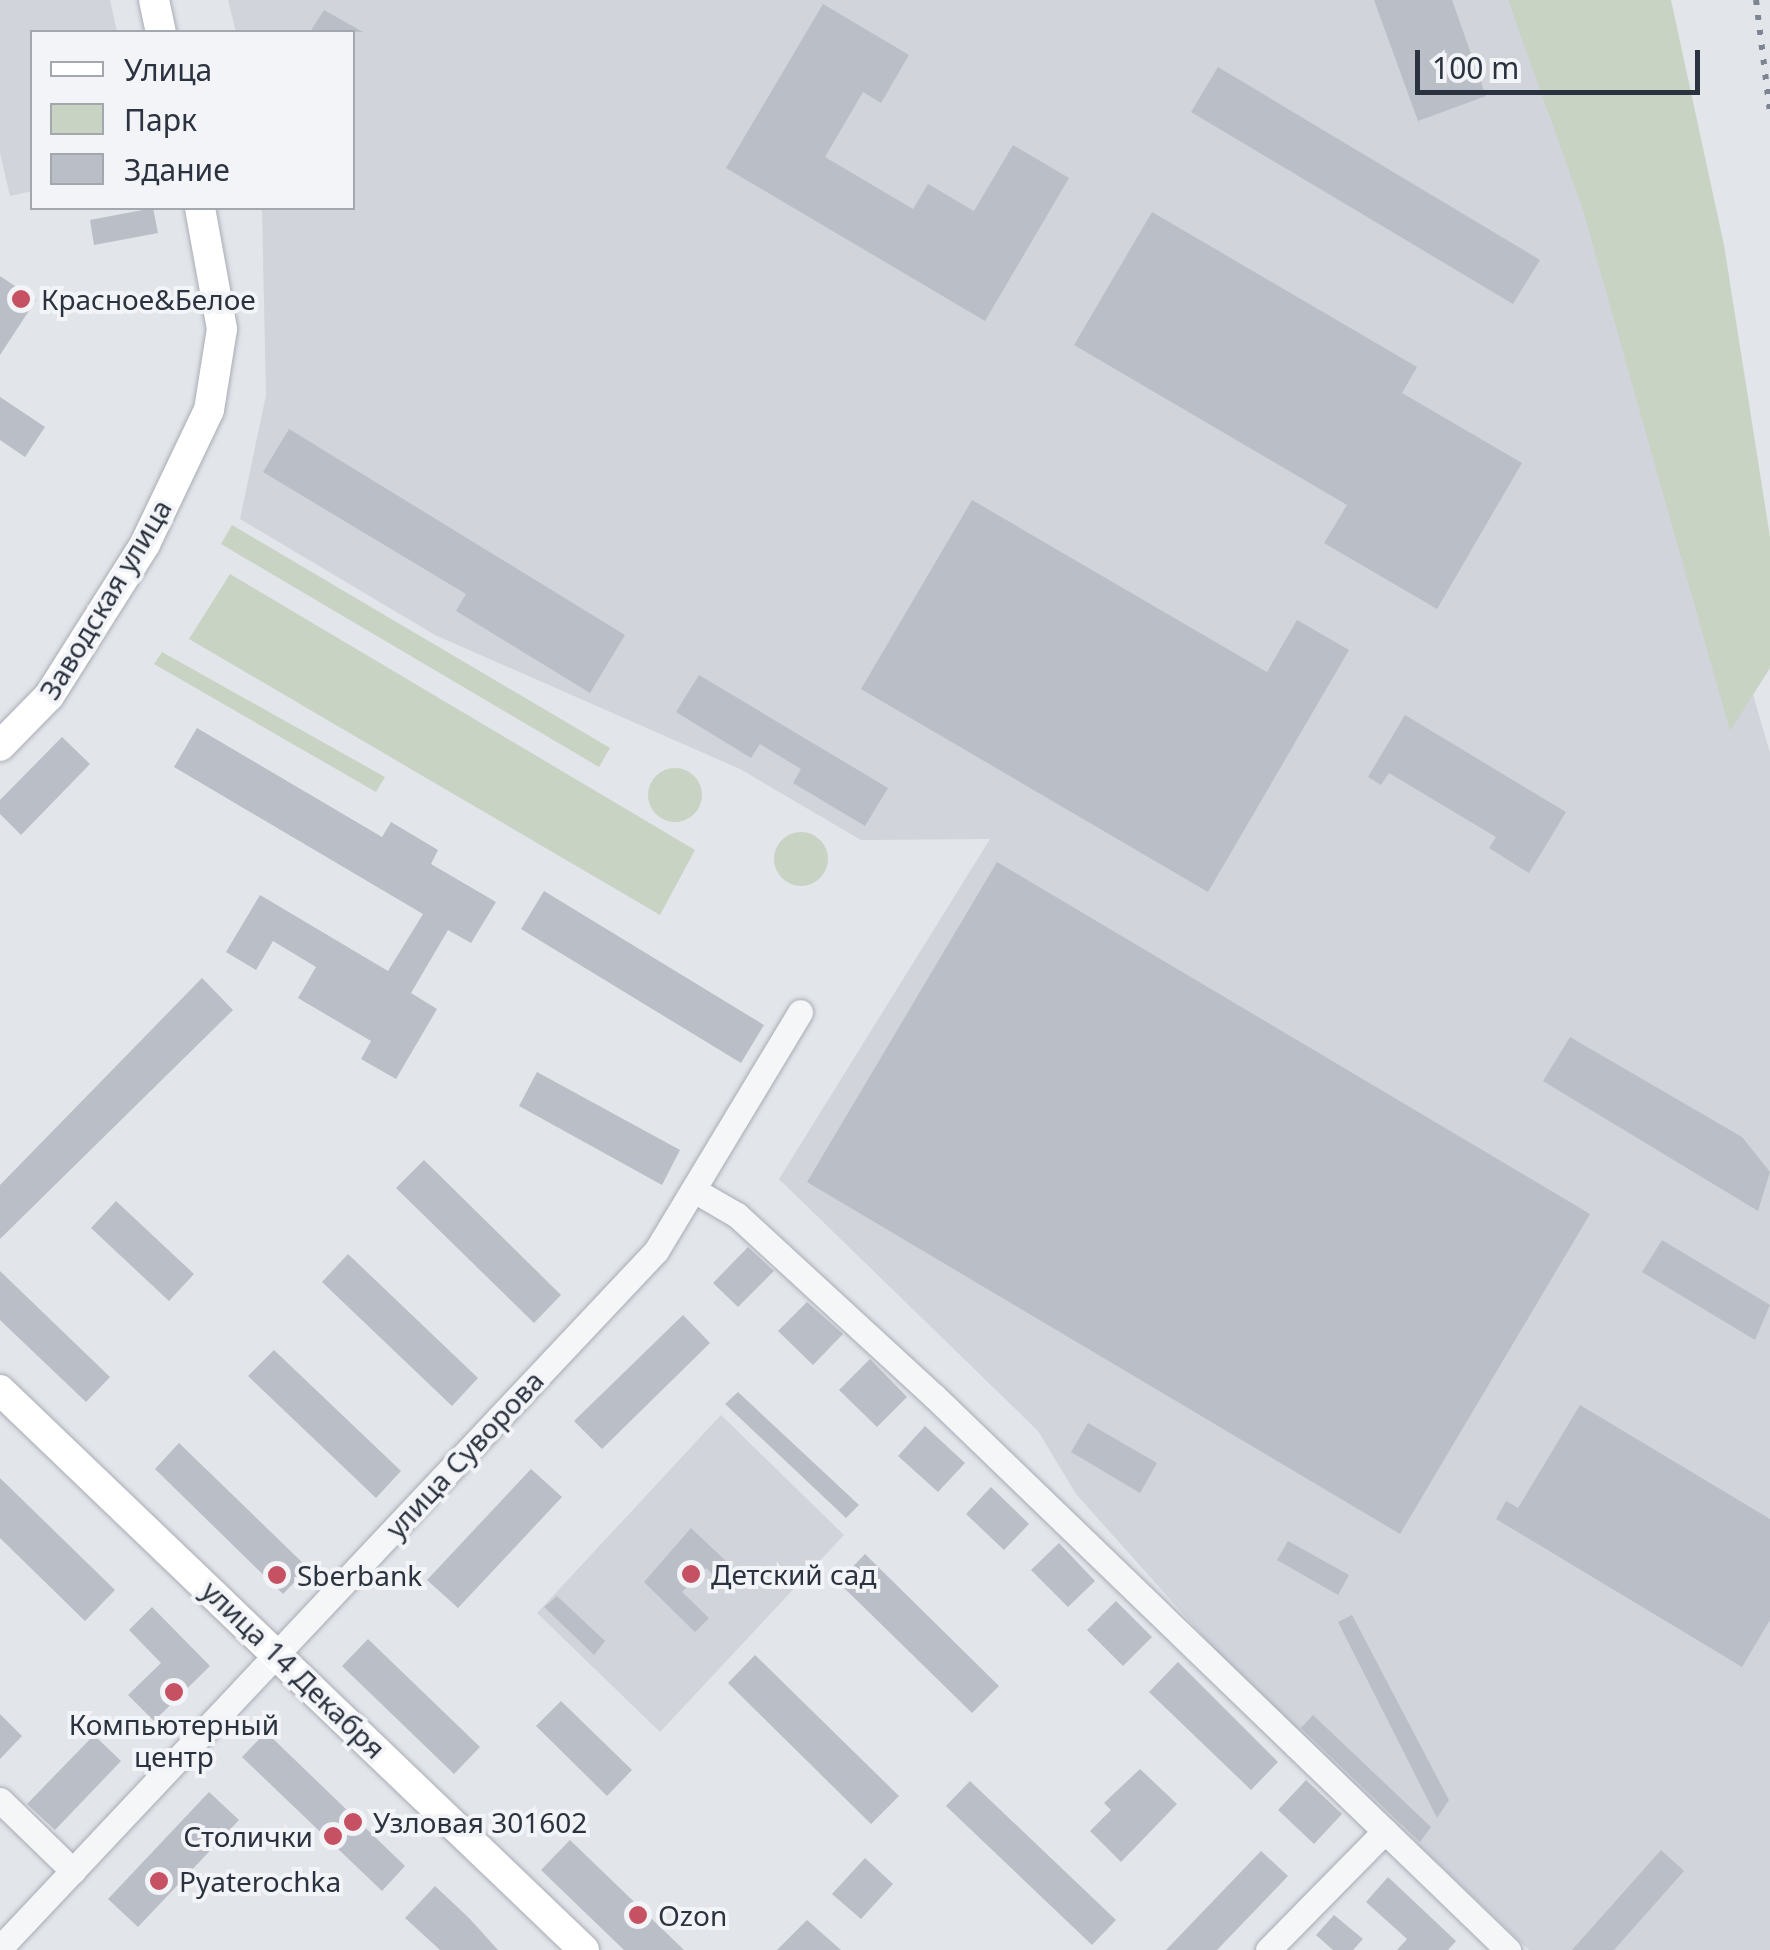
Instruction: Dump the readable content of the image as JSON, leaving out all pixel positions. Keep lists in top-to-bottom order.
{
  "streets": {
    "main road": ["Заводская улица", "улица 14 Декабря"],
    "street": ["улица Суворова"]
  },
  "crossings": [
    ["улица Суворова", "улица 14 Декабря"]
  ],
  "places": [
    "Красное&Белое",
    "Детский сад",
    "Sberbank",
    "Компьютерный центр",
    "Узловая 301602",
    "Столички",
    "Pyaterochka",
    "Ozon"
  ],
  "legend": ["Улица", "Парк", "Здание"],
  "scale_bar": "100 m"
}
